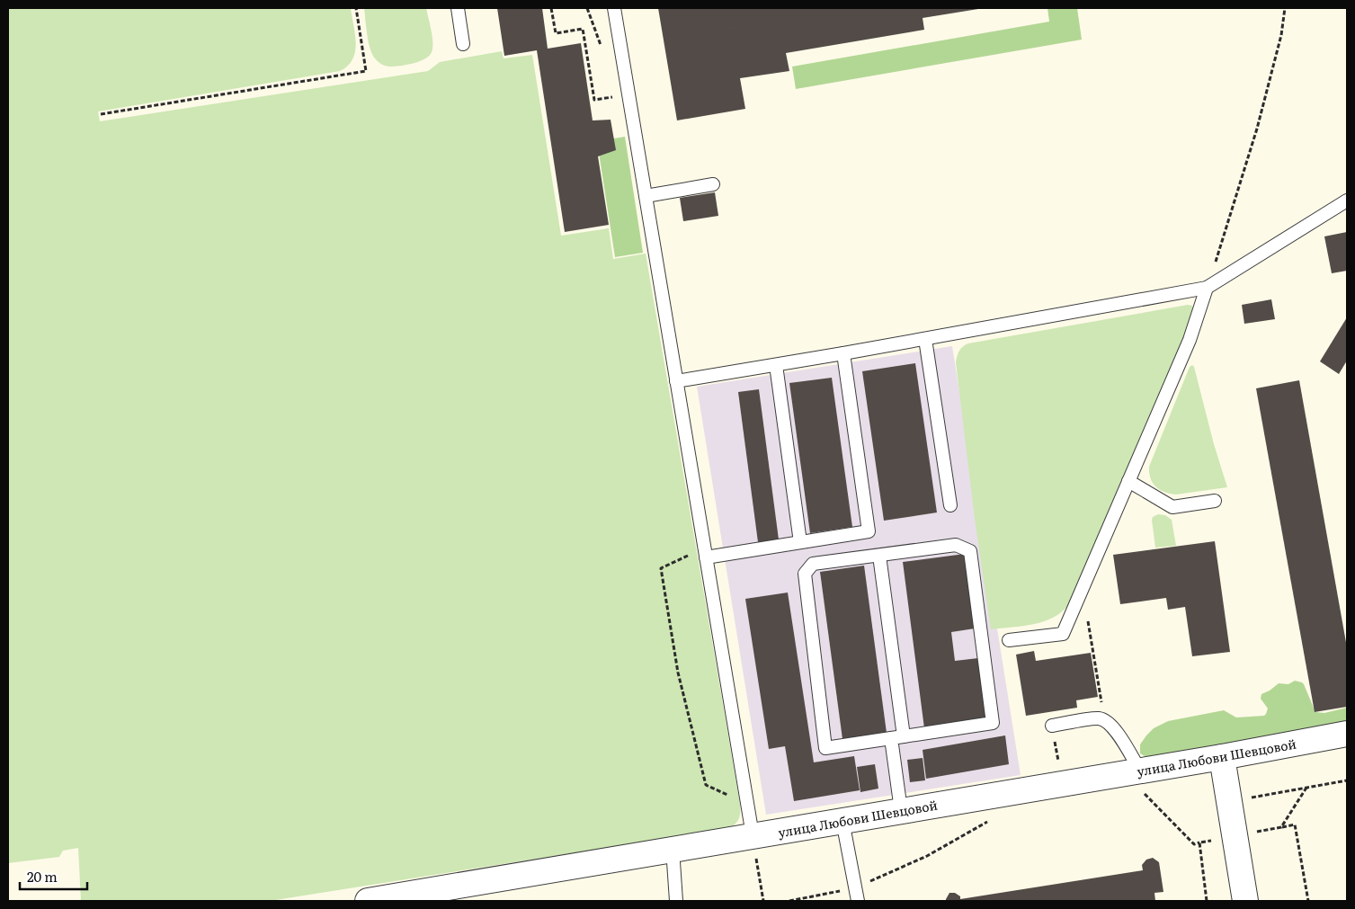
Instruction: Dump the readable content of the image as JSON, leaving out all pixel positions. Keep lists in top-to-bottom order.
{
  "streets": {
    "street": ["улица Любови Шевцовой"]
  },
  "scale_bar": "20 m"
}
